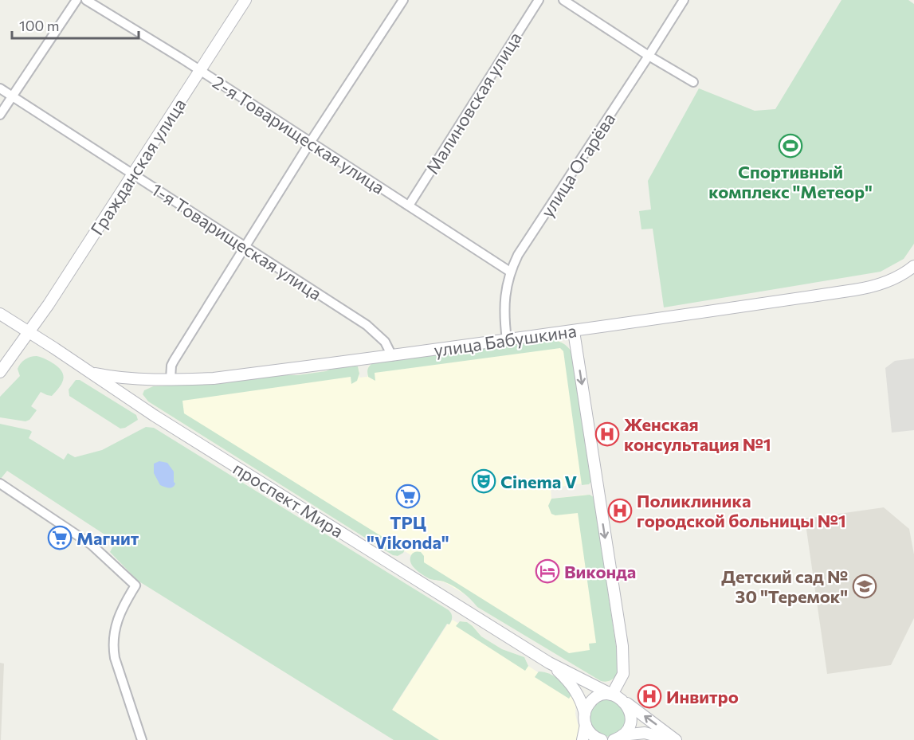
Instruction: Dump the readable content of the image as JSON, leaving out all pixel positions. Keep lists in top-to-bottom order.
{
  "streets": {
    "main road": ["Гражданская улица", "улица Бабушкина", "проспект Мира"],
    "street": [
      "Малиновская улица",
      "2-я Товарищеская улица",
      "улица Огарёва",
      "1-я Товарищеская улица"
    ]
  },
  "crossings": [
    ["Малиновская улица", "2-я Товарищеская улица"],
    ["2-я Товарищеская улица", "улица Огарёва"],
    ["2-я Товарищеская улица", "Гражданская улица"],
    ["улица Огарёва", "улица Бабушкина"],
    ["Гражданская улица", "1-я Товарищеская улица"],
    ["Гражданская улица", "проспект Мира"],
    ["1-я Товарищеская улица", "улица Бабушкина"],
    ["улица Бабушкина", "проспект Мира"]
  ],
  "places": {
    "sports": ["Спортивный комплекс \"Метеор\""],
    "hospital": ["Женская консультация №1", "Поликлиника городской больницы №1", "Инвитро"],
    "theatre": ["Cinema V"],
    "supermarket": ["ТРЦ \"Vikonda\"", "Магнит"],
    "hotel": ["Виконда"],
    "school or university": ["Детский сад № 30 \"Теремок\""]
  },
  "scale_bar": "100 m"
}
